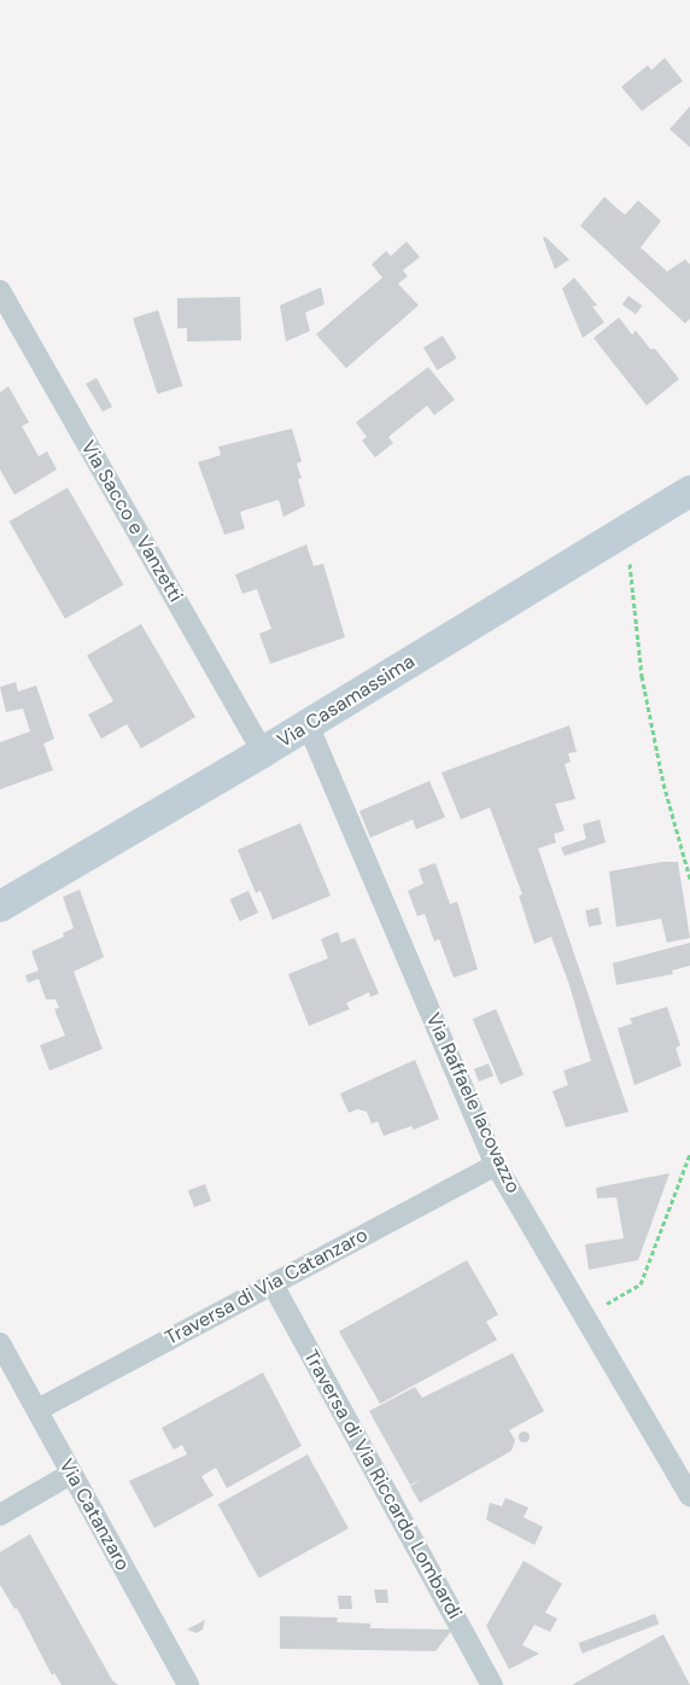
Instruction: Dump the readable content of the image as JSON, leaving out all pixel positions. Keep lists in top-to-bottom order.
{
  "streets": {
    "main road": ["Via Casamassima"],
    "street": [
      "Via Sacco e Vanzetti",
      "Via Raffaele Iacovazzo",
      "Traversa di Via Catanzaro",
      "Traversa di Via Riccardo Lombardi",
      "Via Catanzaro"
    ]
  },
  "crossings": [
    ["Via Sacco e Vanzetti", "Via Casamassima"],
    ["Via Casamassima", "Via Raffaele Iacovazzo"],
    ["Via Raffaele Iacovazzo", "Traversa di Via Catanzaro"],
    ["Traversa di Via Catanzaro", "Traversa di Via Riccardo Lombardi"],
    ["Traversa di Via Catanzaro", "Via Catanzaro"]
  ]
}
